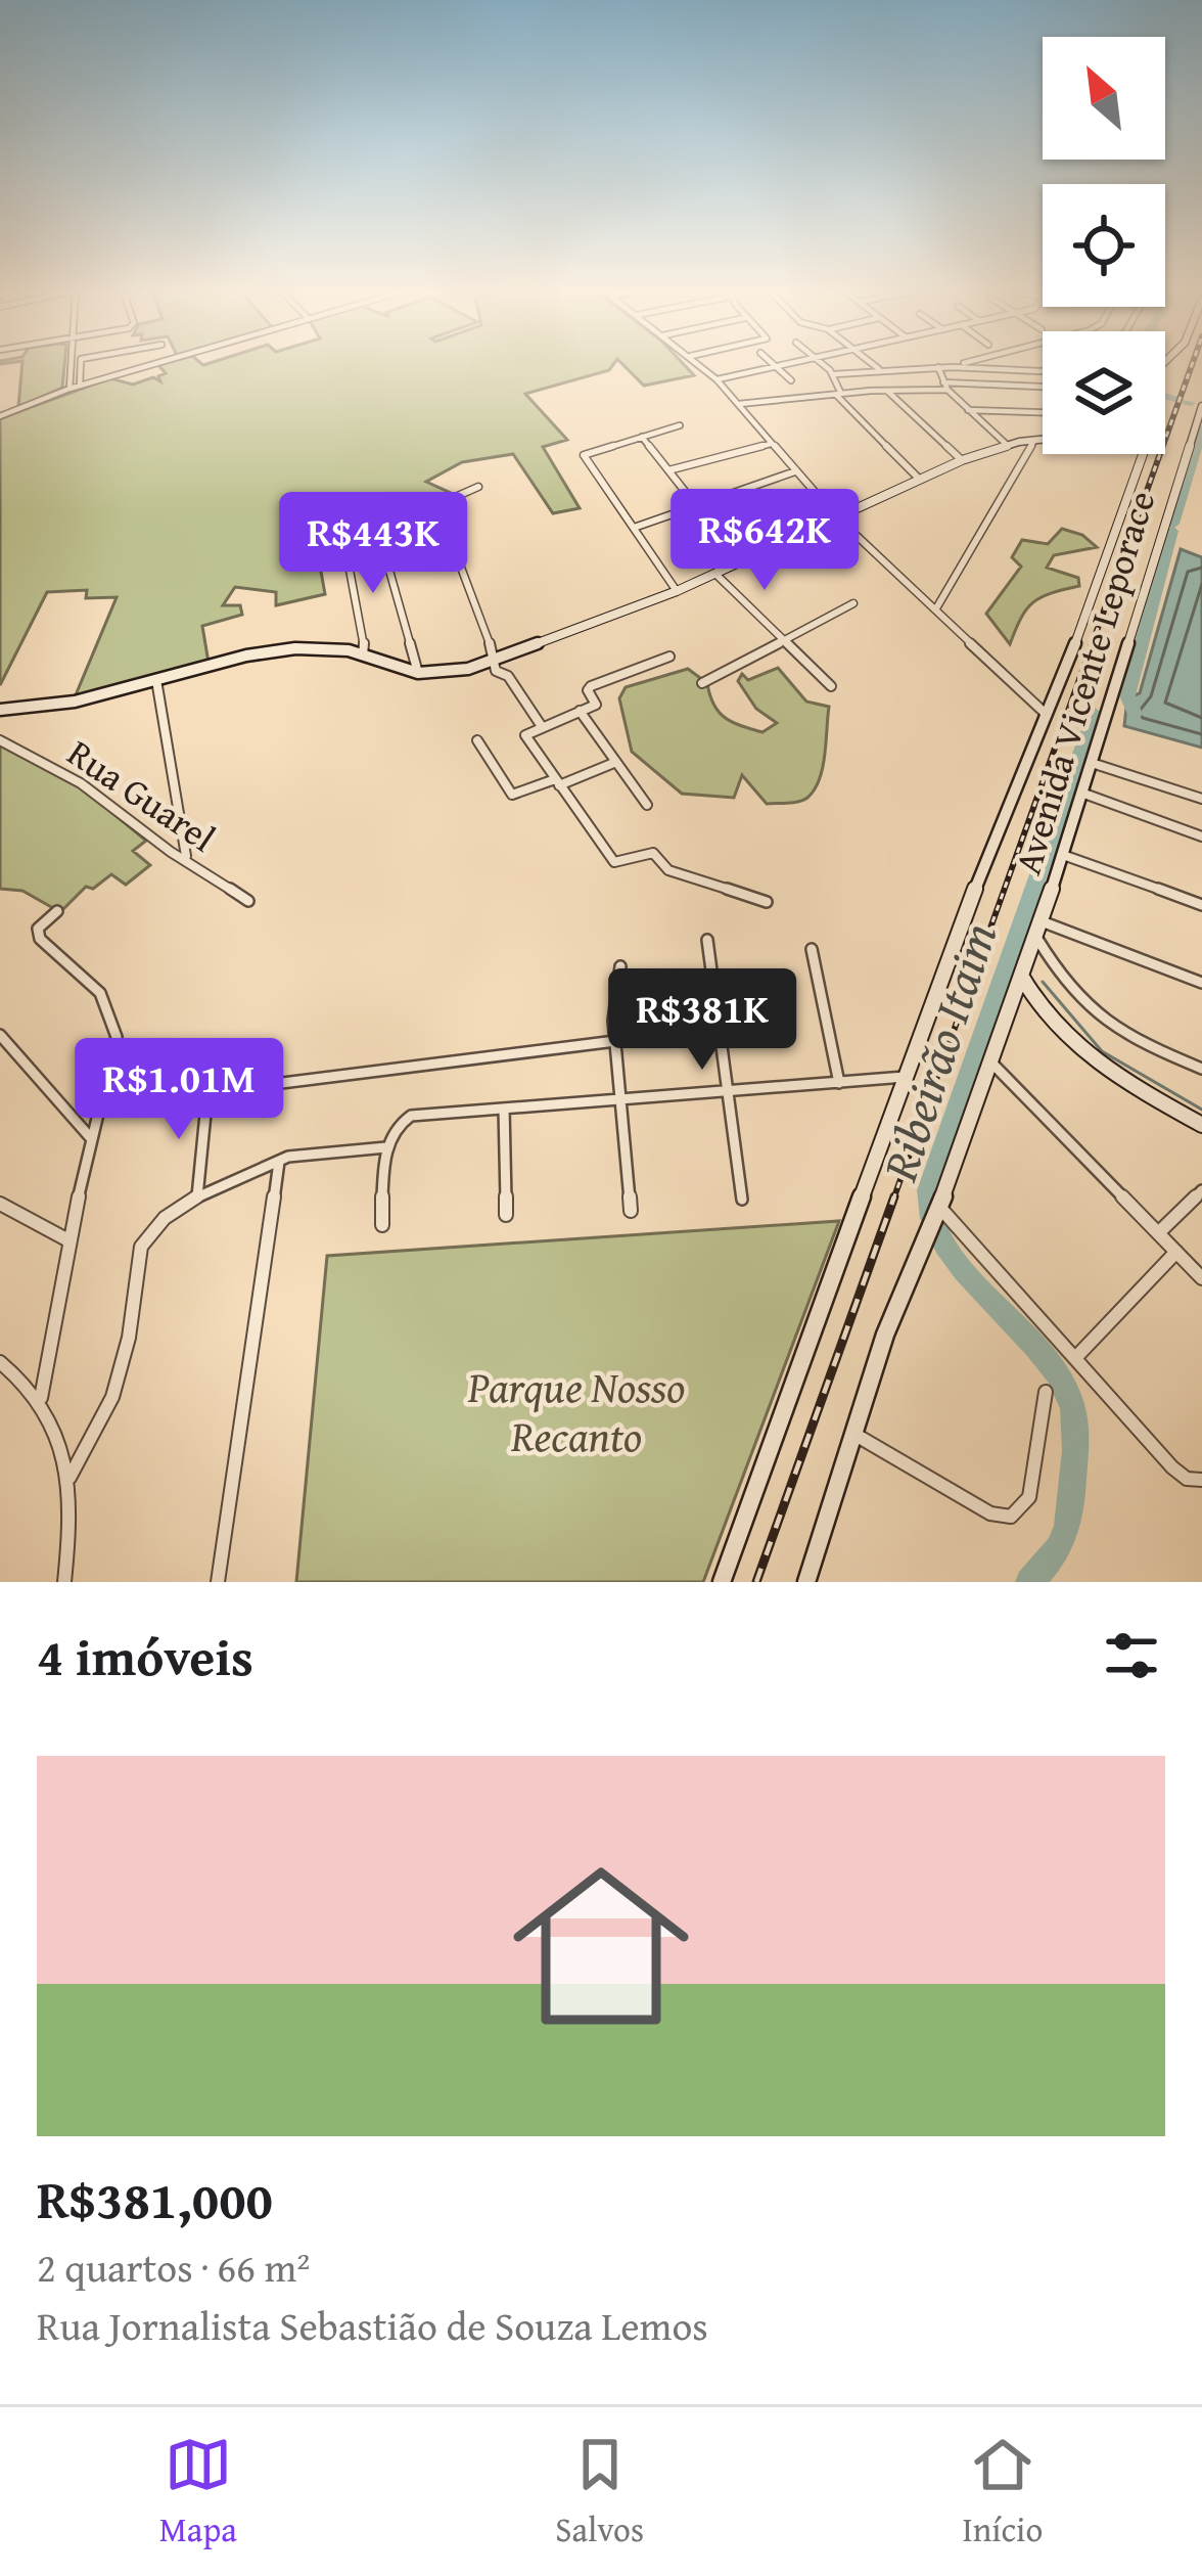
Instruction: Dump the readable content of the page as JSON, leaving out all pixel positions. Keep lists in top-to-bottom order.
{
  "streets": {
    "street": ["Avenida Vicente Leporace", "Rua Guarel"]
  },
  "water": ["Ribeirão Itaim"],
  "parks": ["Parque Nosso Recanto"],
  "north": "top left",
  "page": {
    "price": [
      "R$642K",
      "R$443K",
      "R$381K",
      "R$1.01M"
    ],
    "heading": "4 imóveis",
    "list": [
      {
        "name": "R$381,000",
        "note": "2 quartos · 66 m² · Rua Jornalista Sebastião de Souza Lemos"
      }
    ],
    "tabs": ["Mapa", "Salvos", "Início"]
  }
}
